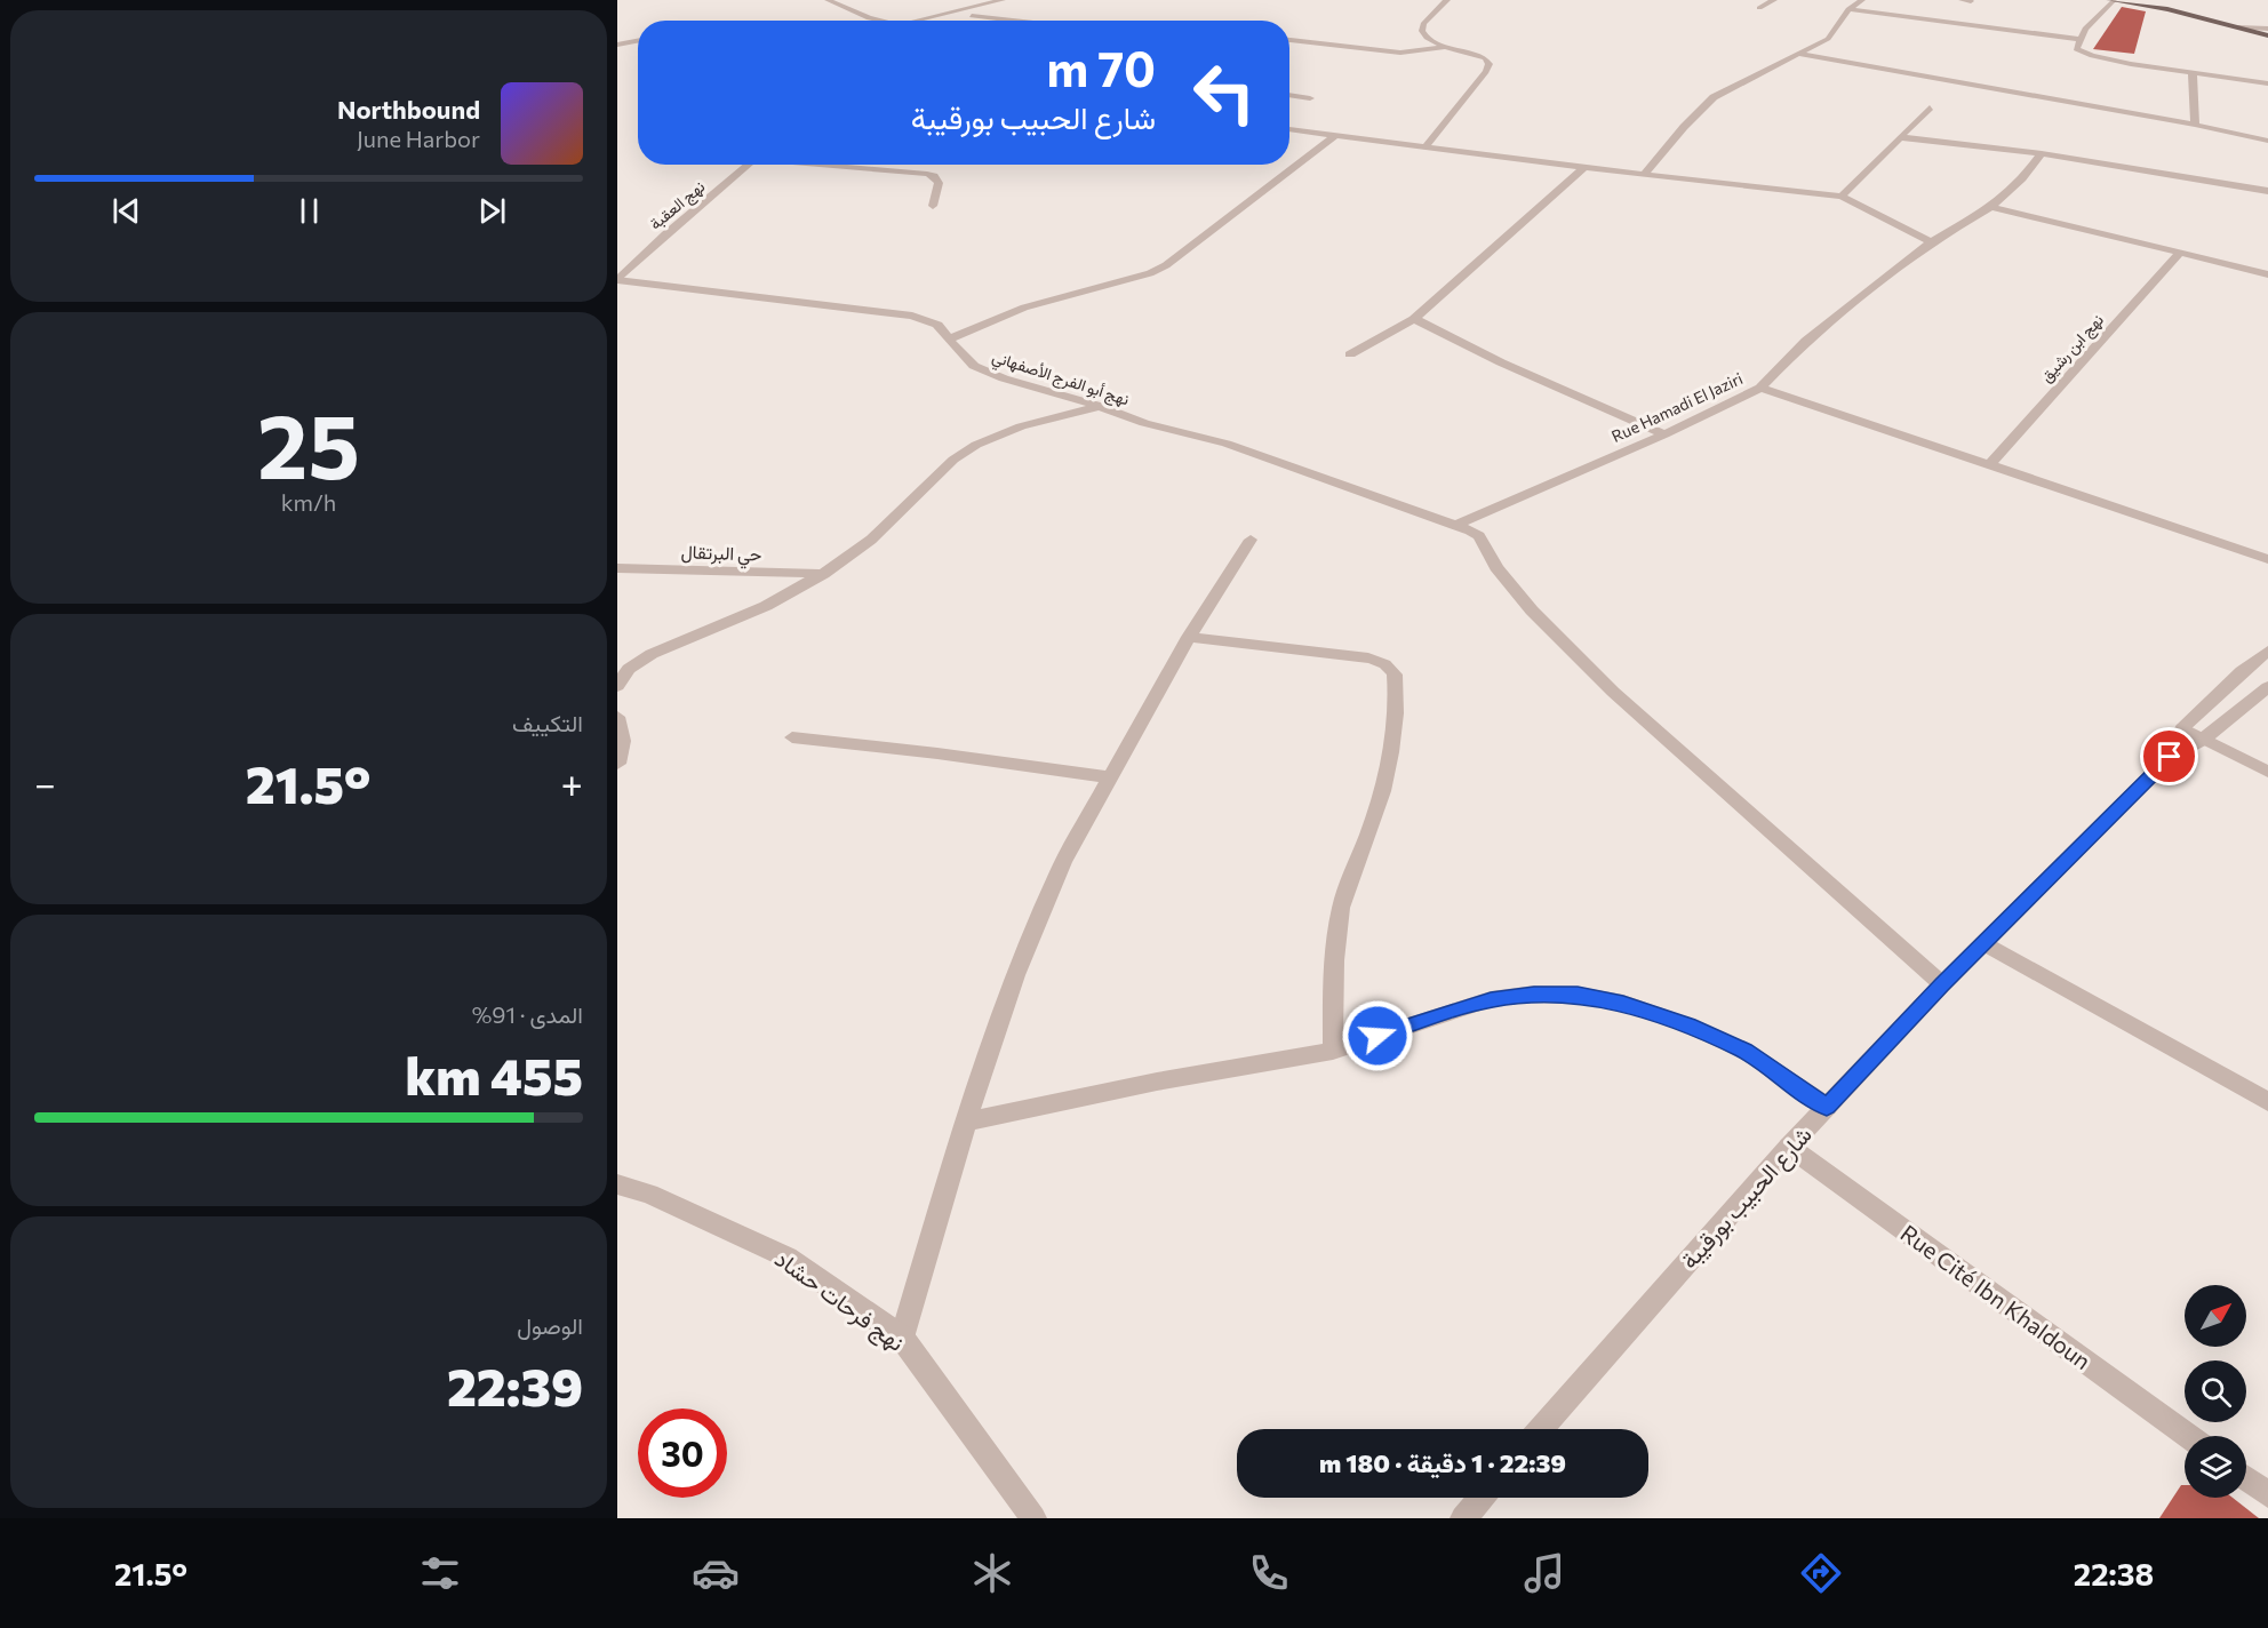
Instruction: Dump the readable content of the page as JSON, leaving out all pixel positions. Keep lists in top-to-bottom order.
{
  "streets": {
    "street": [
      "نهج العقبة",
      "نهج ابن رشيق",
      "نهج أبو الفرج الأصفهاني",
      "Rue Hamadi El Jaziri",
      "حي البرتقال",
      "شارع الحبيب بورقيبة",
      "Rue Cité Ibn Khaldoun",
      "نهج فرحات حشاد"
    ]
  },
  "crossings": [
    ["نهج العقبة", "نهج أبو الفرج الأصفهاني"],
    ["نهج أبو الفرج الأصفهاني", "Rue Hamadi El Jaziri"],
    ["شارع الحبيب بورقيبة", "Rue Cité Ibn Khaldoun"]
  ],
  "north": "top right",
  "page": {
    "turn": ["70 m", "شارع الحبيب بورقيبة"],
    "song": ["Northbound", "June Harbor"],
    "tile": [
      ["25", "km/h"],
      "التكييف",
      ["المدى · 91%", "455 km"],
      ["الوصول", "22:39"]
    ],
    "heat": ["−", "21.5°", "+"],
    "limit": "30",
    "trip": "22:39 · 1 دقيقة · 180 m",
    "tabs": ["22:38", "21.5°"]
  }
}
